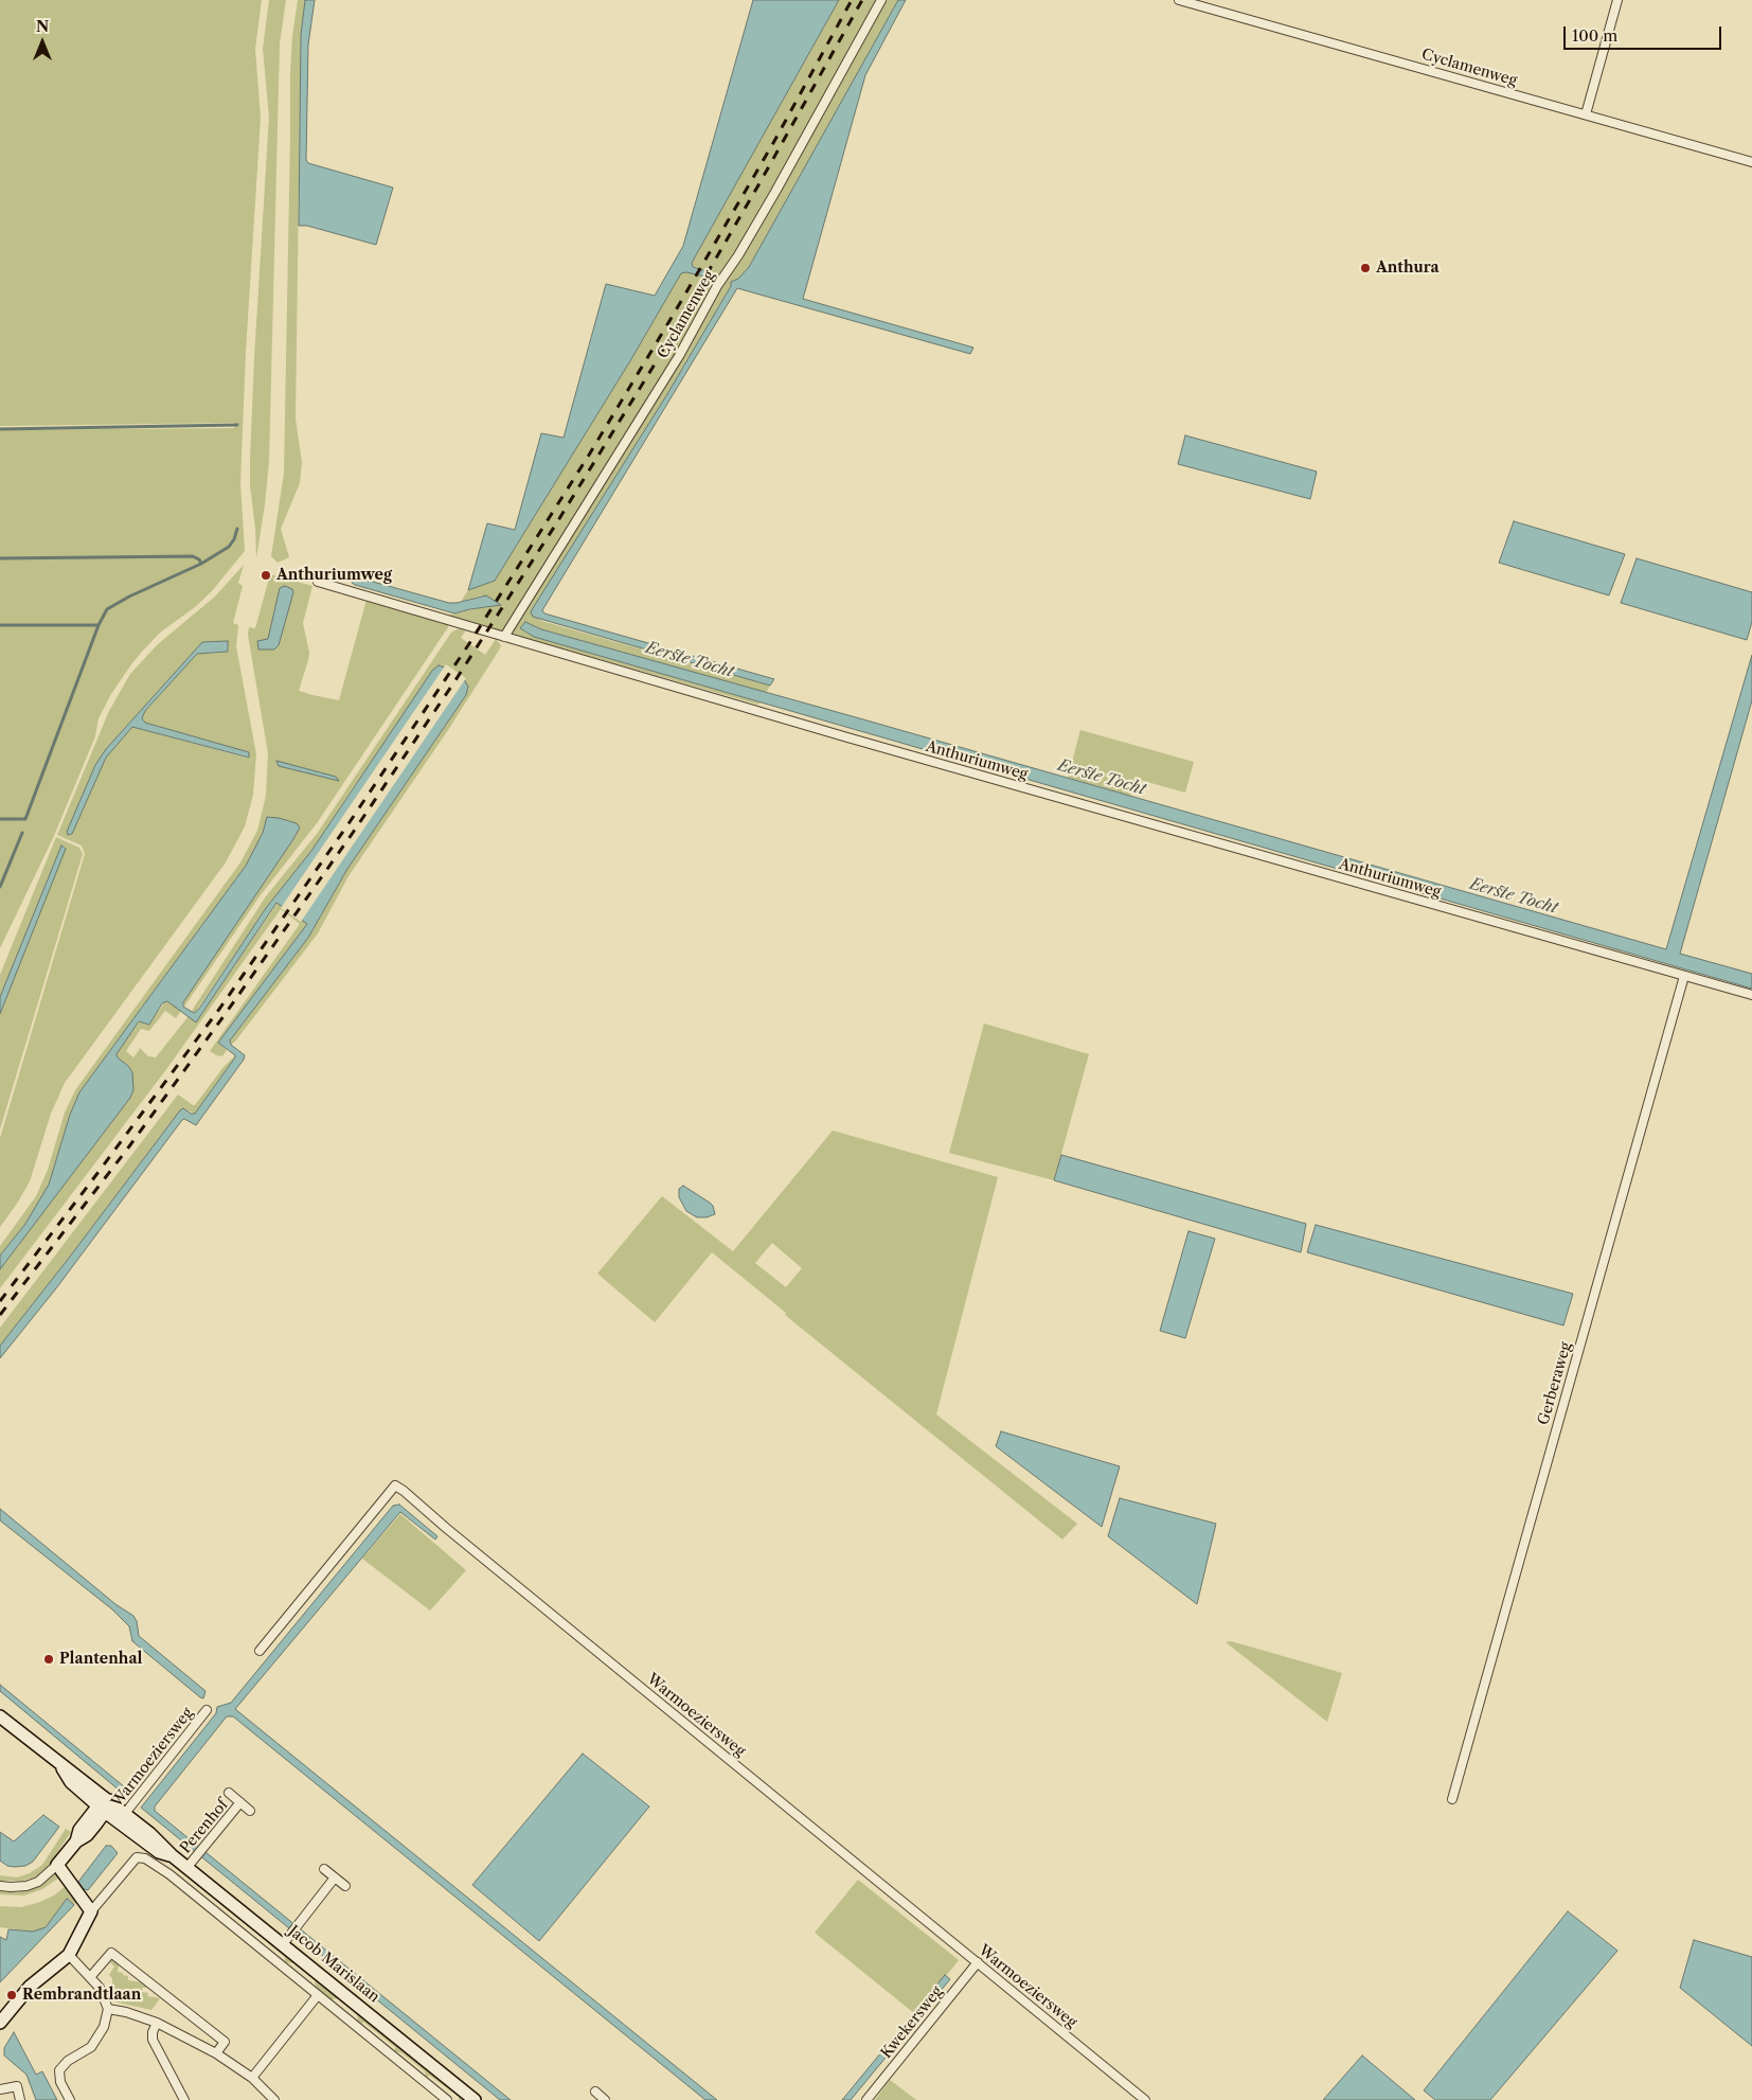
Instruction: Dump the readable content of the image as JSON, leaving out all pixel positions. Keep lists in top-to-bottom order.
{
  "streets": {
    "main road": ["Jacob Marislaan"],
    "street": [
      "Cyclamenweg",
      "Anthuriumweg",
      "Gerberaweg",
      "Warmoeziersweg",
      "Perenhof",
      "Kwekersweg"
    ]
  },
  "crossings": [
    ["Cyclamenweg", "Anthuriumweg"],
    ["Anthuriumweg", "Gerberaweg"],
    ["Warmoeziersweg", "Jacob Marislaan"],
    ["Warmoeziersweg", "Kwekersweg"],
    ["Perenhof", "Jacob Marislaan"]
  ],
  "water": ["Eerste Tocht"],
  "places": [
    "Anthura",
    "Anthuriumweg",
    "Plantenhal",
    "Rembrandtlaan"
  ],
  "scale_bar": "100 m",
  "north": "top"
}
